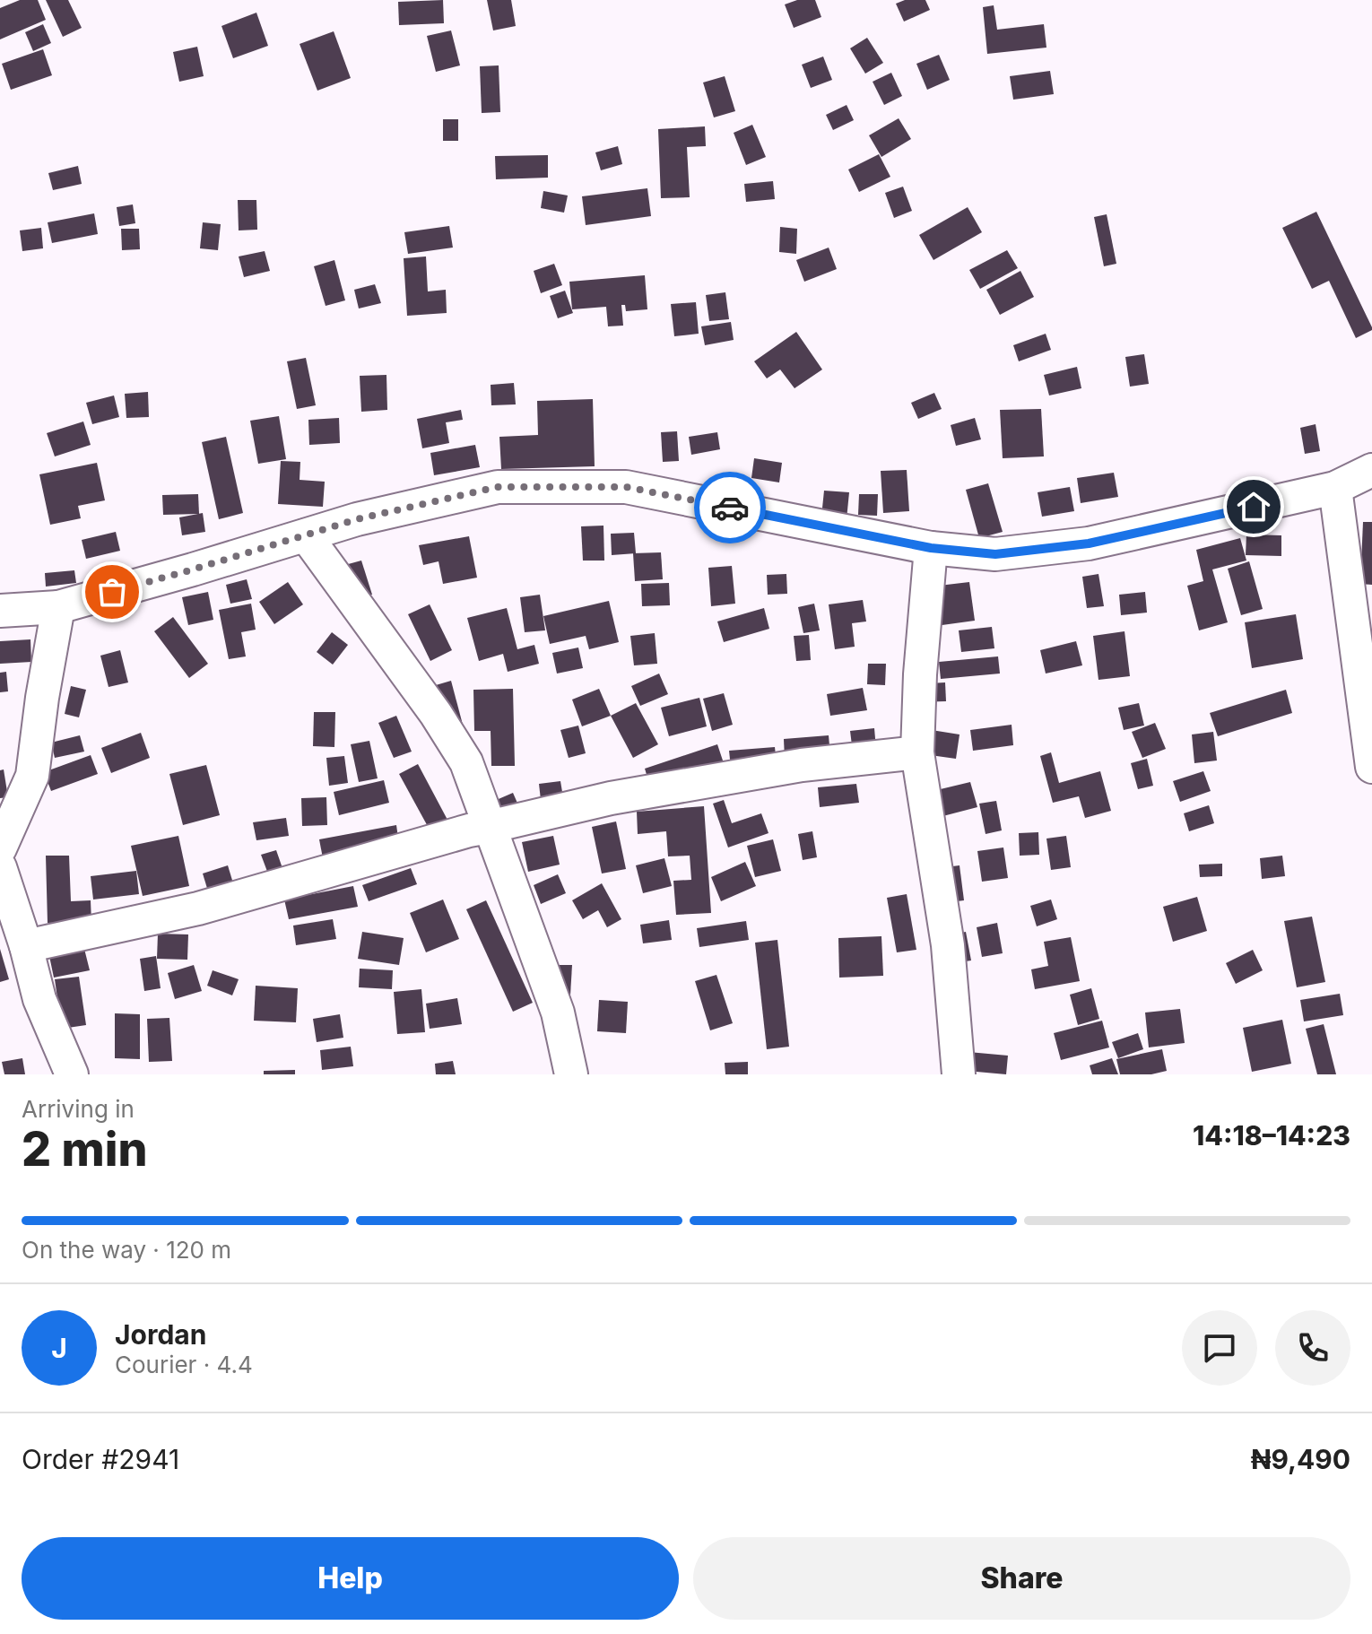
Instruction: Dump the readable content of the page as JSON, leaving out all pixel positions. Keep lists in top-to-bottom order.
{
  "page": {
    "heading": ["2 min", "Arriving in", "14:18–14:23"],
    "panel": [
      "Jordan",
      "Courier · 4.4",
      "Order #2941",
      "₦9,490"
    ],
    "bar": "On the way · 120 m",
    "round": "J",
    "buttons": ["Help", "Share"]
  }
}
